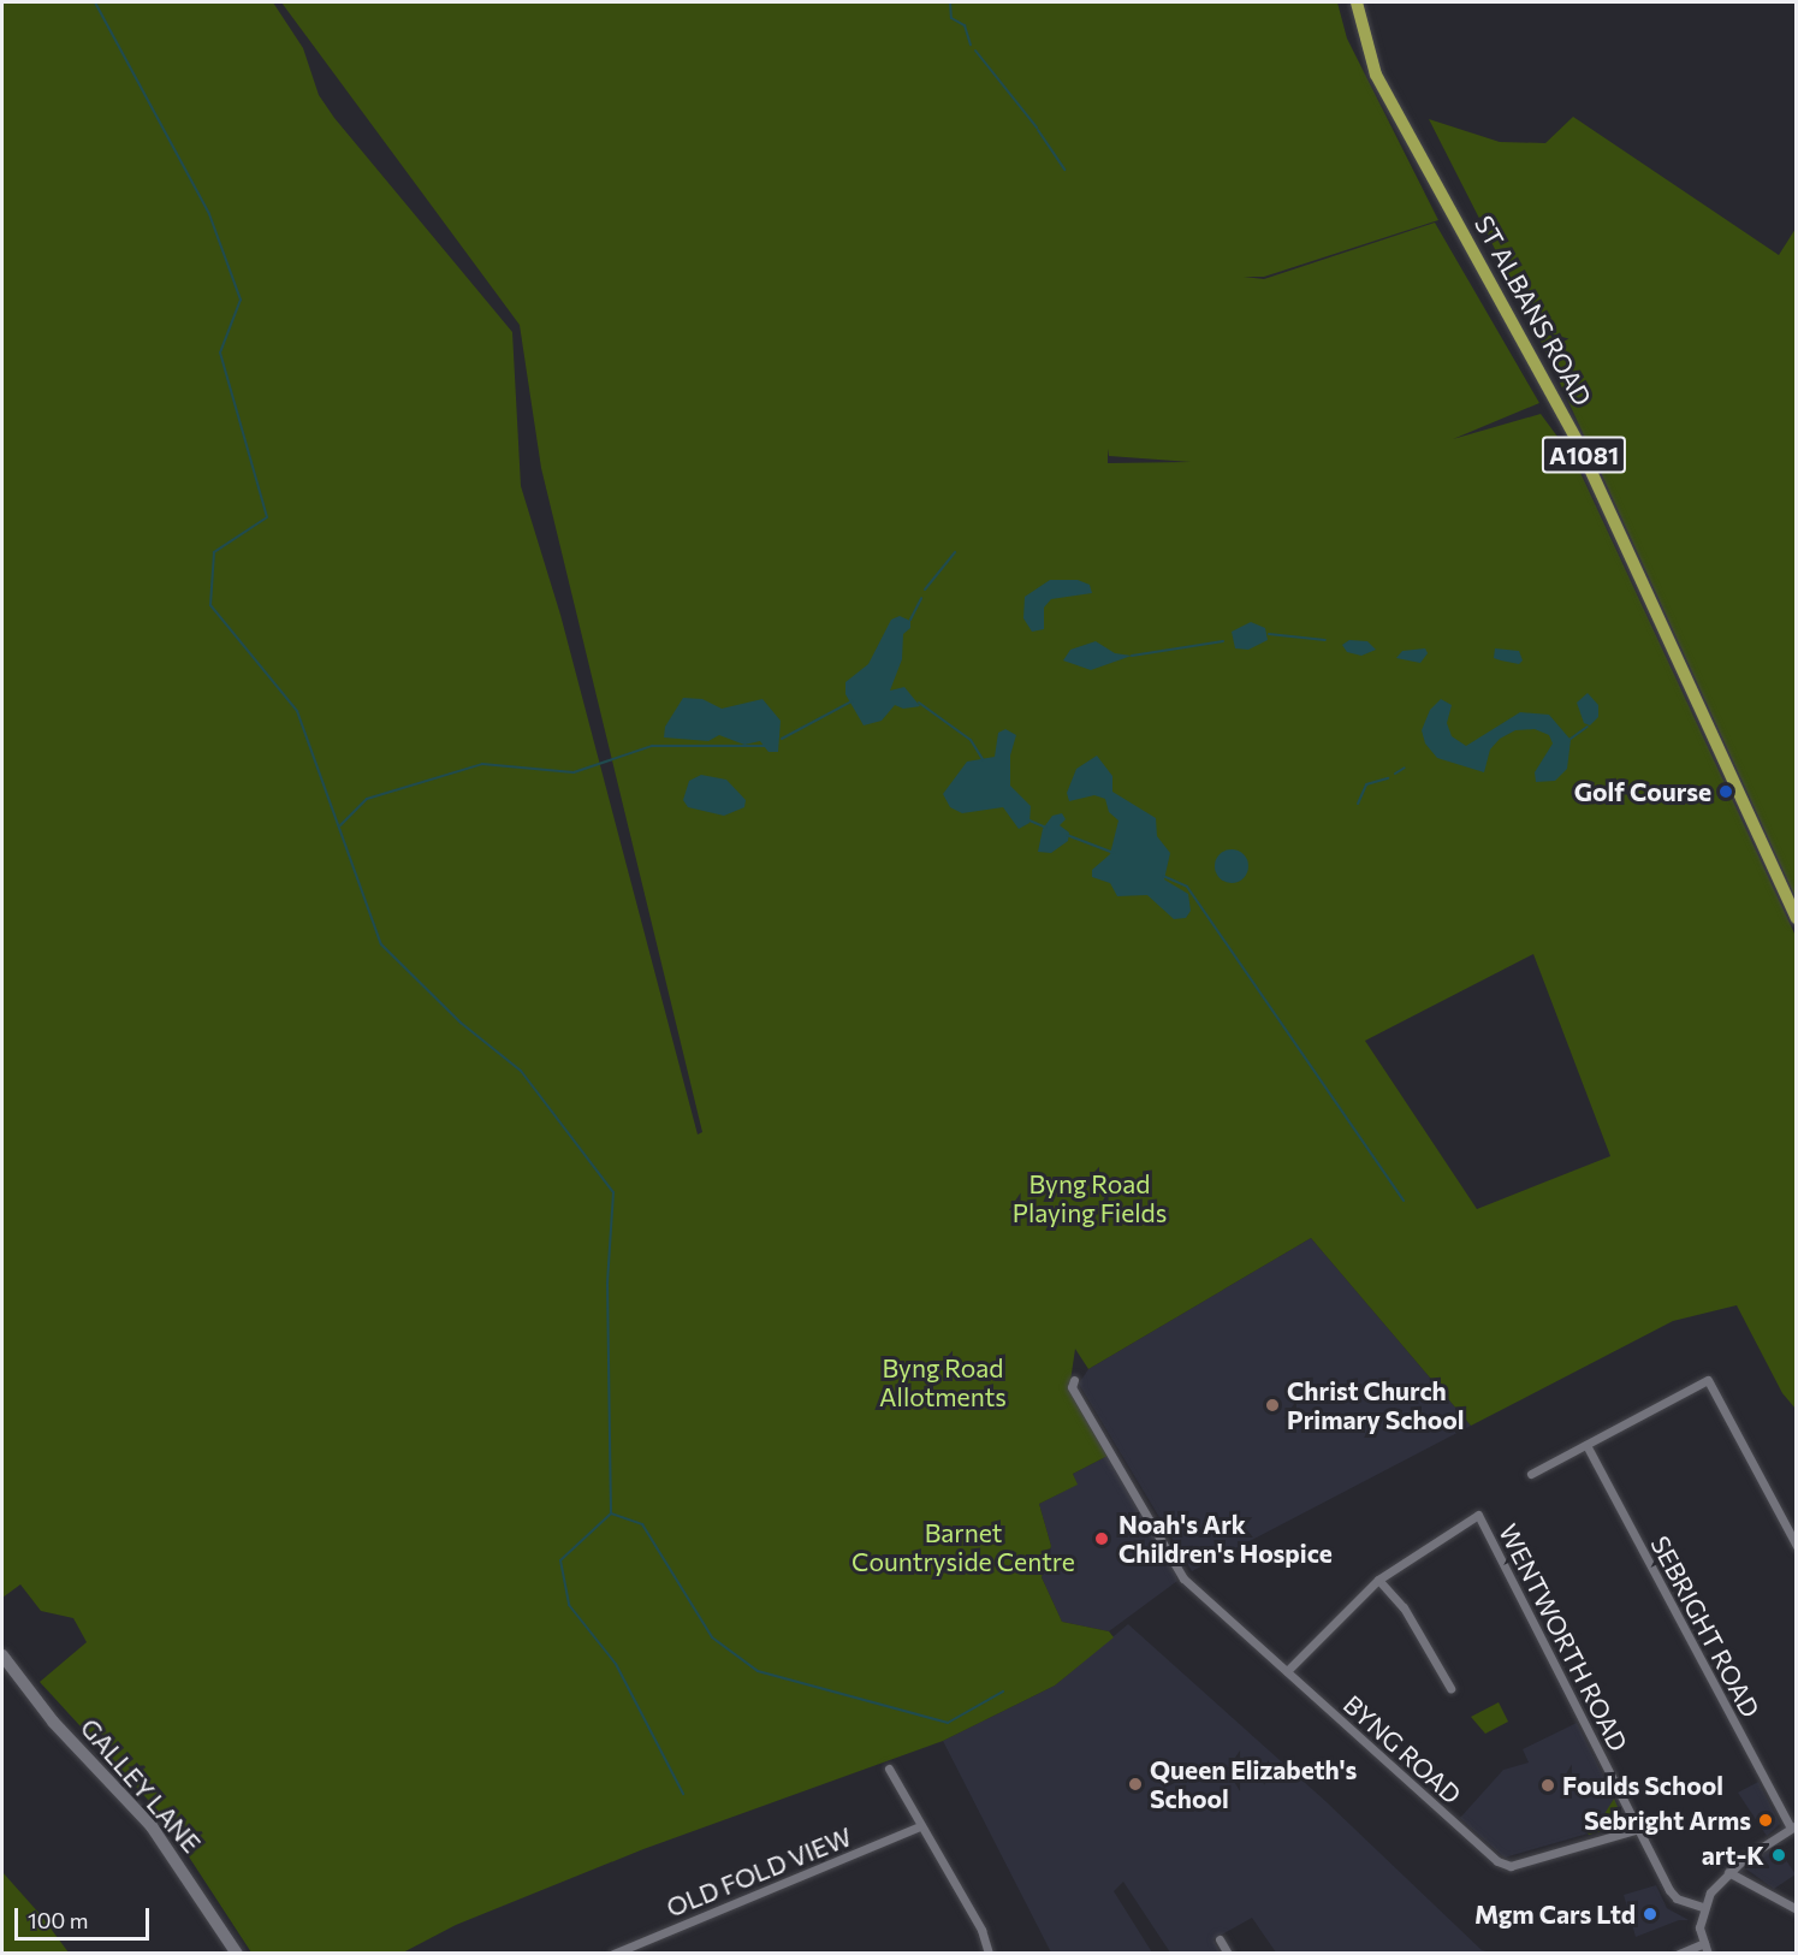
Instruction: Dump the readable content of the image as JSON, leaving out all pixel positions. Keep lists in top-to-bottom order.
{
  "streets": {
    "main road": ["ST ALBANS ROAD", "A1081"],
    "street": [
      "SEBRIGHT ROAD",
      "WENTWORTH ROAD",
      "BYNG ROAD",
      "GALLEY LANE",
      "OLD FOLD VIEW"
    ]
  },
  "crossings": [
    ["WENTWORTH ROAD", "BYNG ROAD"]
  ],
  "parks": ["Byng Road Playing Fields", "Byng Road Allotments", "Barnet Countryside Centre"],
  "places": [
    "Golf Course",
    "Christ Church Primary School",
    "Noah's Ark Children's Hospice",
    "Queen Elizabeth's School",
    "Foulds School",
    "Sebright Arms",
    "art-K",
    "Mgm Cars Ltd"
  ],
  "scale_bar": "100 m"
}
